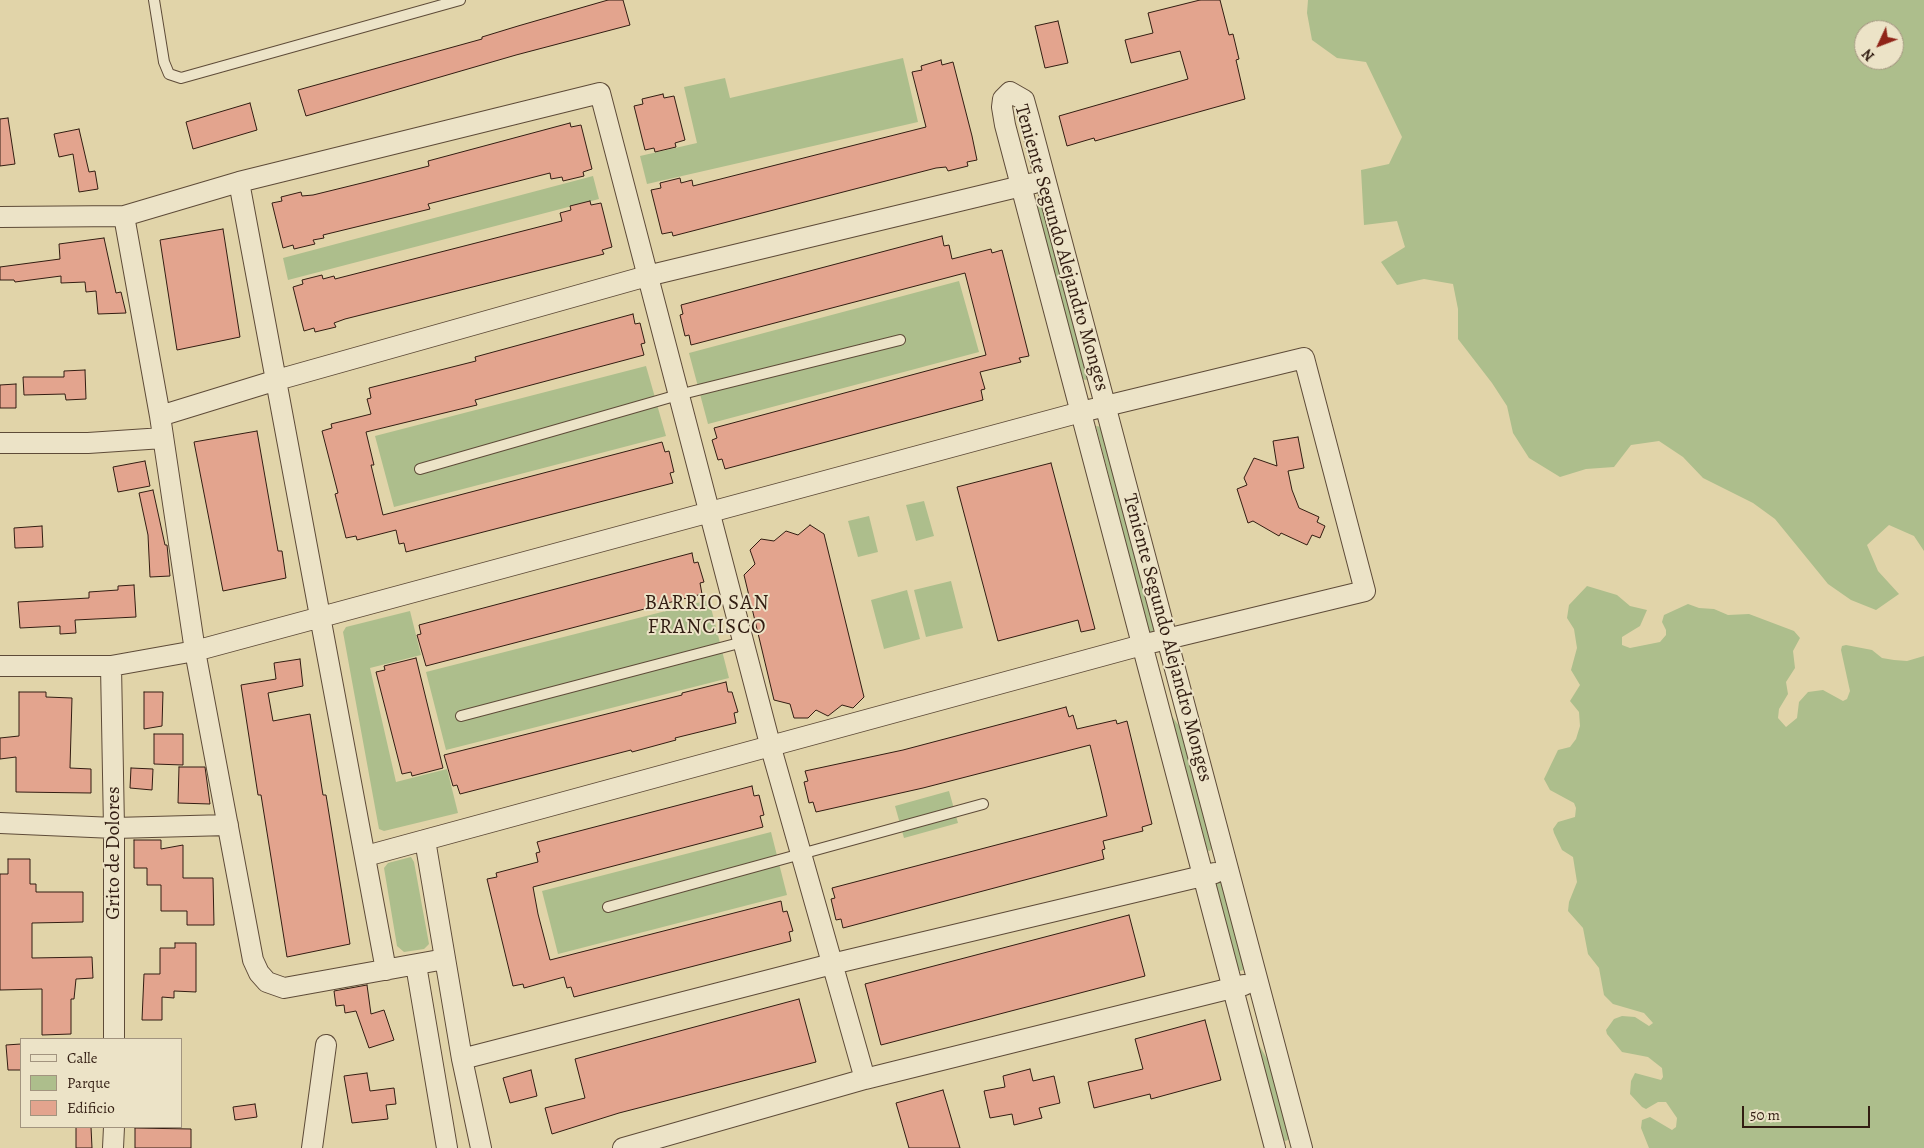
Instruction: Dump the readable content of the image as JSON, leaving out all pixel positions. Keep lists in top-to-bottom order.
{
  "streets": {
    "street": ["Teniente Segundo Alejandro Monges", "Grito de Dolores"]
  },
  "districts": ["BARRIO SAN FRANCISCO"],
  "legend": ["Calle", "Parque", "Edificio"],
  "scale_bar": "50 m",
  "north": "bottom left"
}
